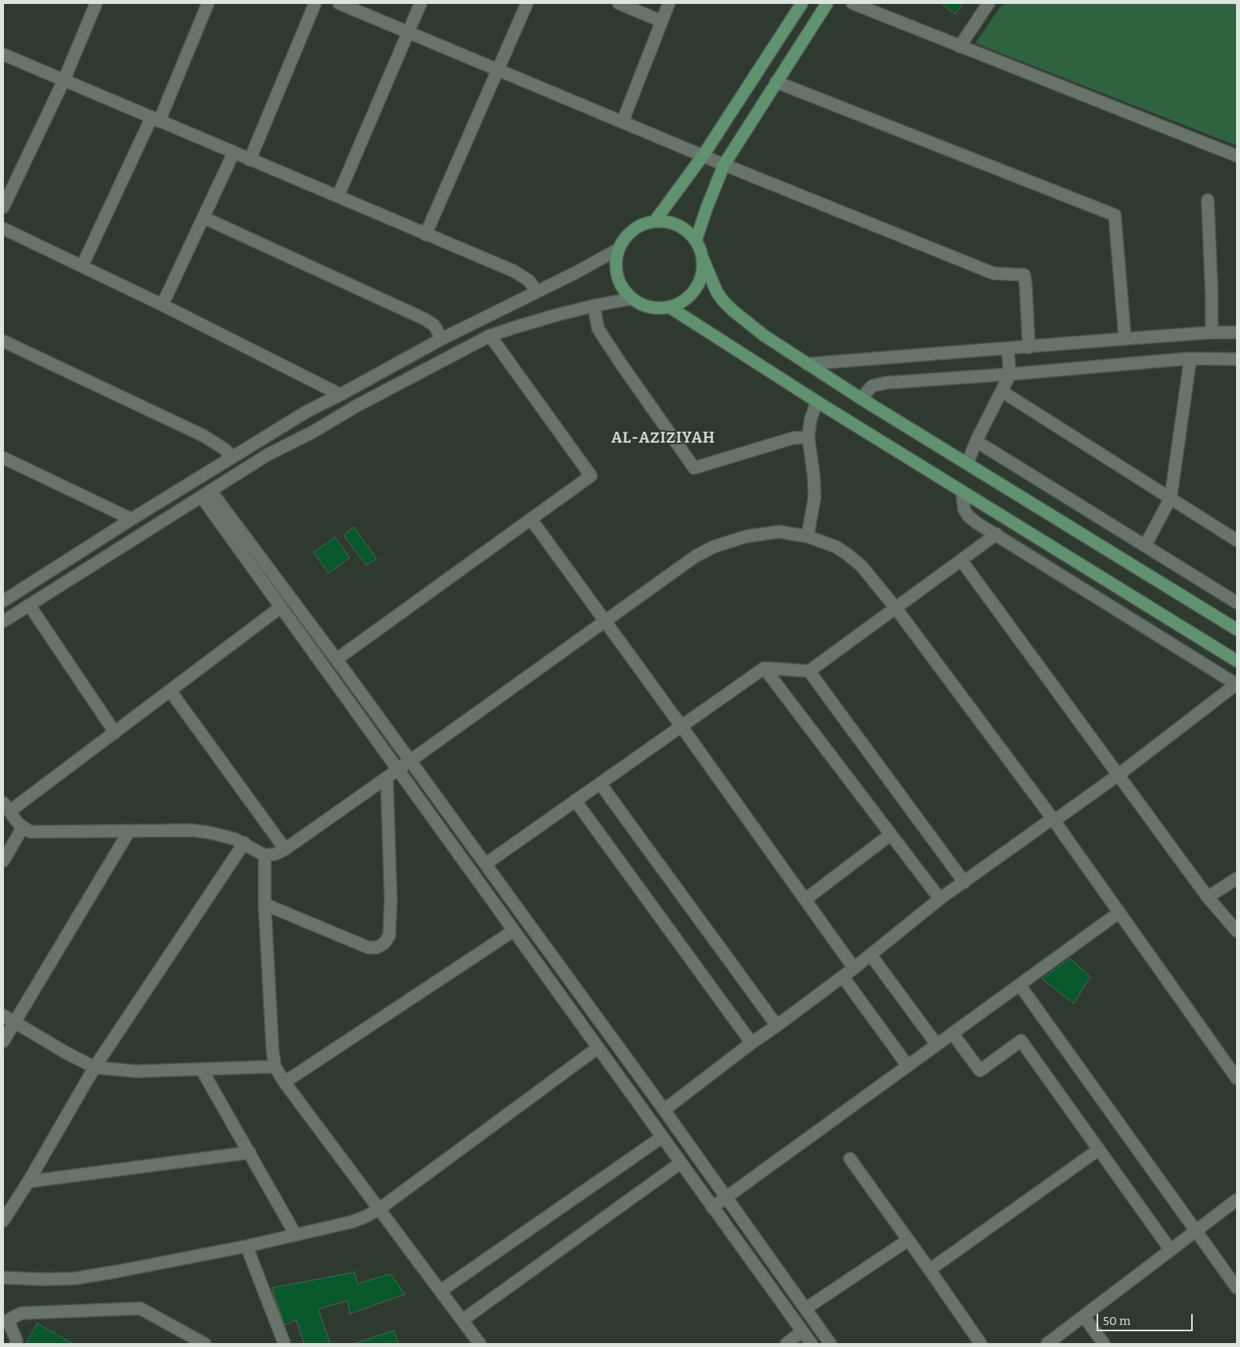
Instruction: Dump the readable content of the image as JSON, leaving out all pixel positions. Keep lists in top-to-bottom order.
{
  "districts": ["AL-AZIZIYAH"],
  "scale_bar": "50 m"
}
